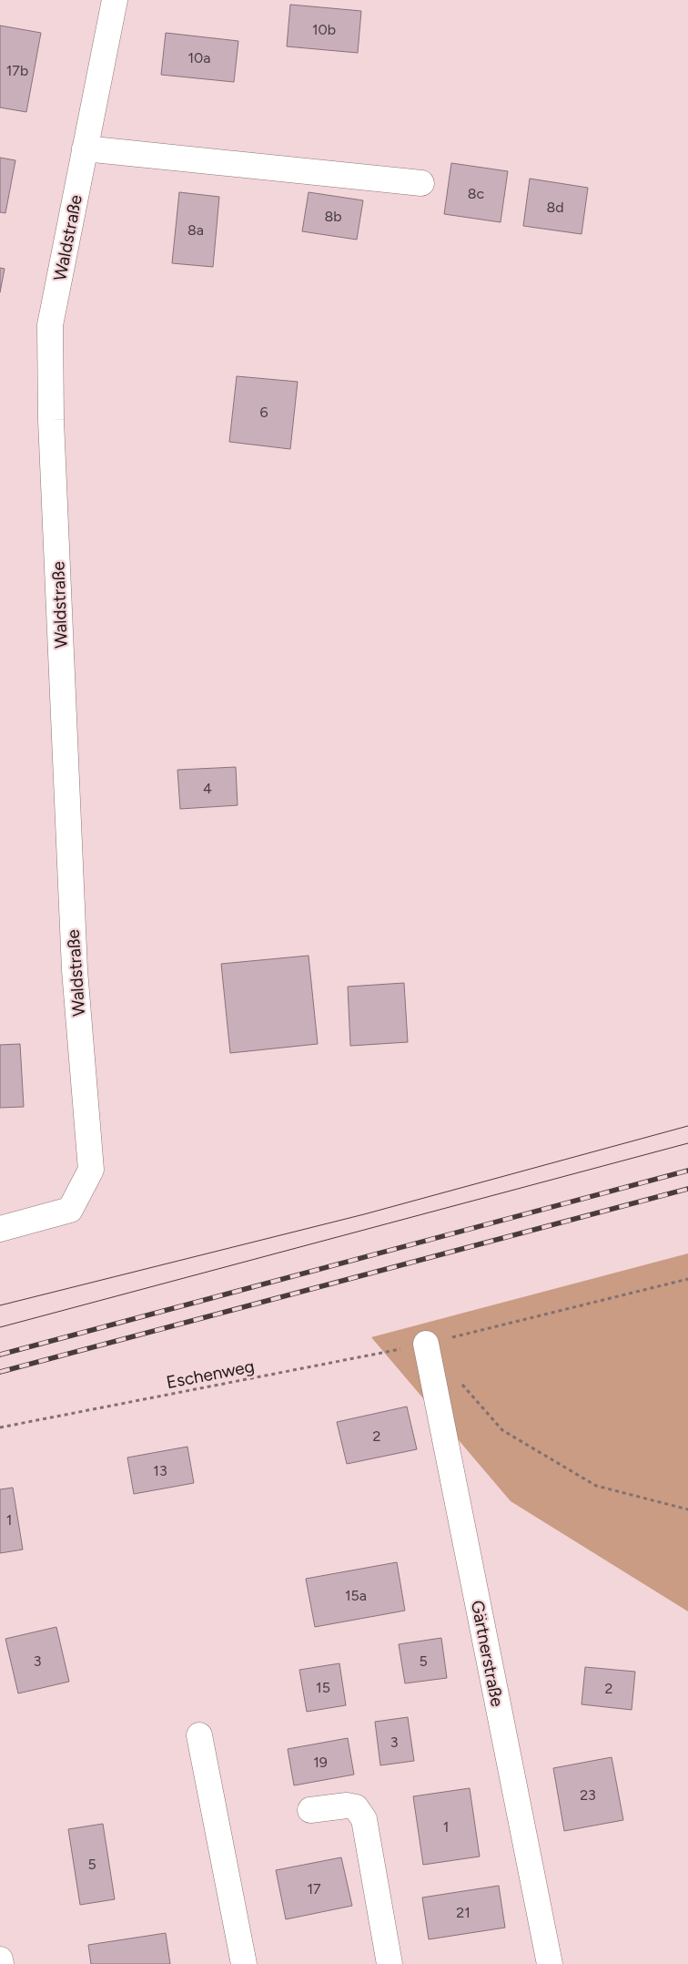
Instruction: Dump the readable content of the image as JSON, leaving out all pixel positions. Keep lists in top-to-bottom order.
{
  "streets": {
    "street": ["Waldstraße", "Gärtnerstraße"],
    "path": ["Eschenweg"]
  },
  "crossings": [
    ["Eschenweg", "Gärtnerstraße"]
  ],
  "house_numbers": [
    "10b",
    "10a",
    "17b",
    "8c",
    "8d",
    "8b",
    "8a",
    "6",
    "4",
    "2",
    "13",
    "1",
    "15a",
    "3",
    "5",
    "15",
    "2",
    "3",
    "19",
    "23",
    "1",
    "5",
    "17",
    "21"
  ]
}
